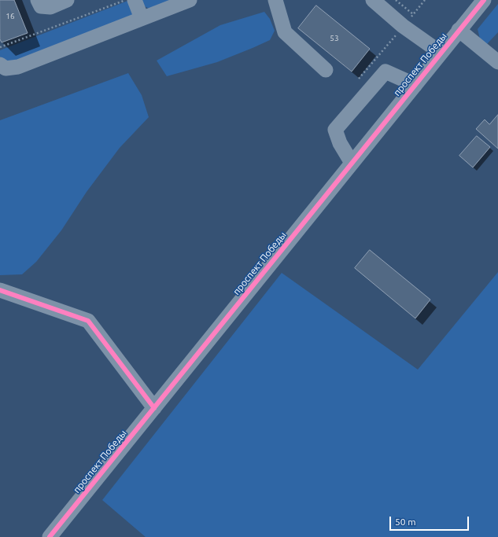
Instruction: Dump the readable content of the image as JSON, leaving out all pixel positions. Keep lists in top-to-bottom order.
{
  "streets": {
    "street": ["проспект Победы"]
  },
  "house_numbers": ["16", "53"],
  "scale_bar": "50 m"
}
